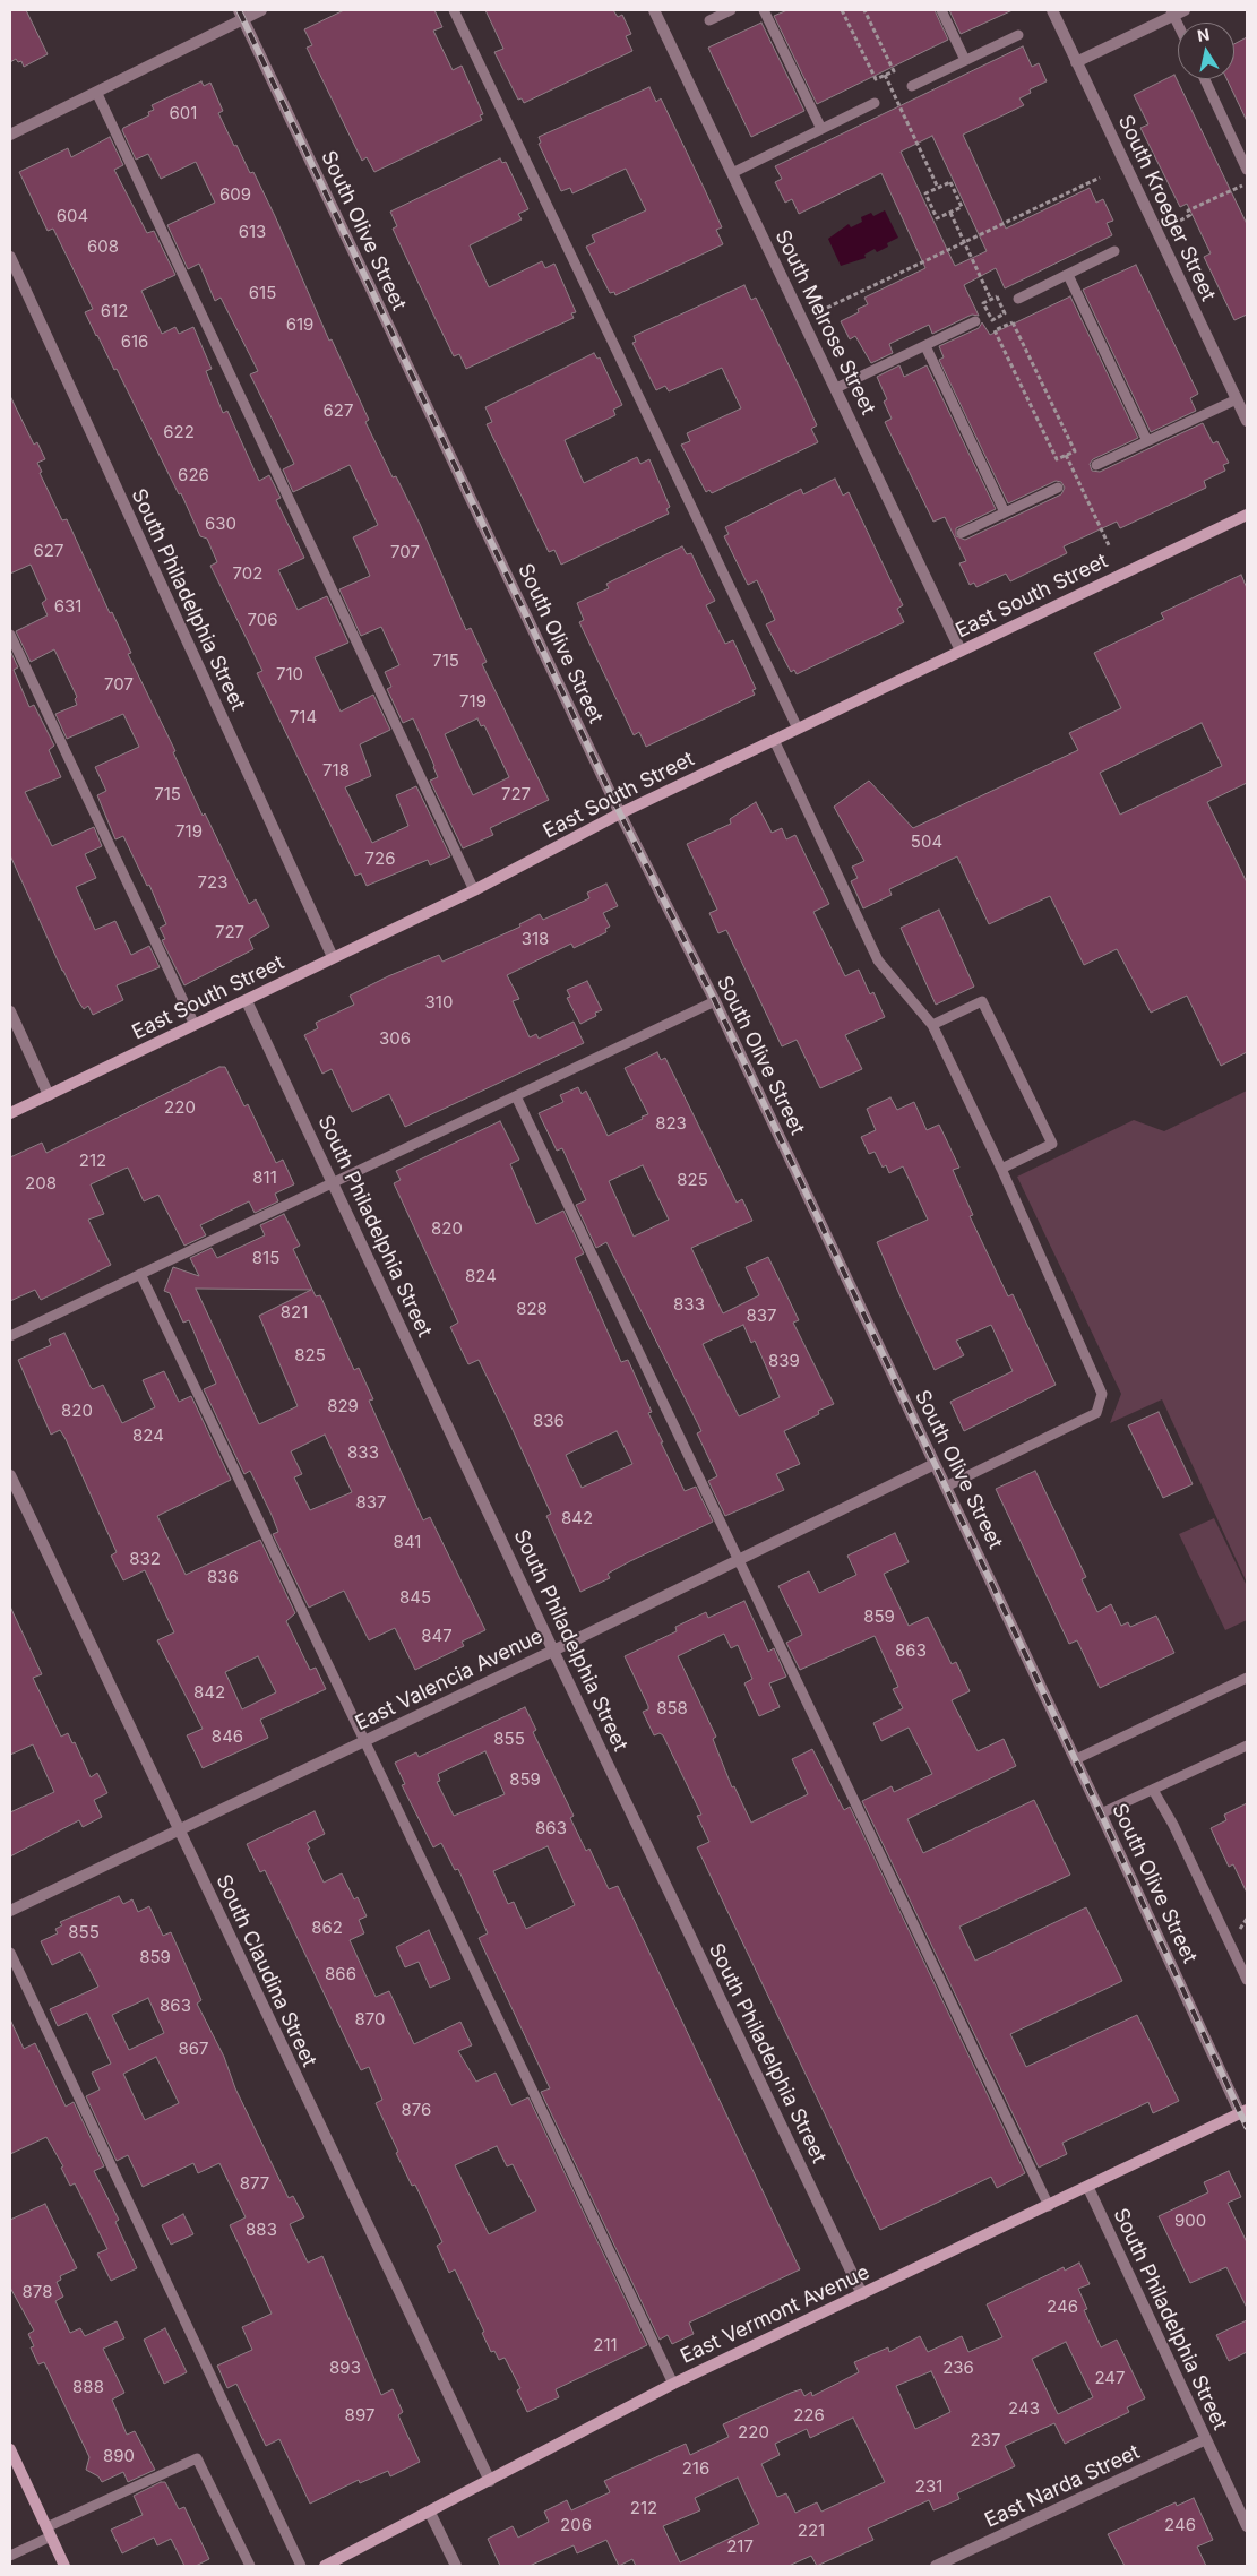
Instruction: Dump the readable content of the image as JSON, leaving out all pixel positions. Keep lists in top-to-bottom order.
{
  "streets": {
    "street": [
      "South Kroeger Street",
      "South Olive Street",
      "South Melrose Street",
      "East South Street",
      "South Philadelphia Street",
      "East Valencia Avenue",
      "South Claudina Street",
      "East Vermont Avenue",
      "East Narda Street"
    ]
  },
  "crossings": [
    ["South Olive Street", "East South Street"],
    ["South Olive Street", "East Valencia Avenue"],
    ["South Olive Street", "East Vermont Avenue"],
    ["South Melrose Street", "East South Street"],
    ["East South Street", "South Philadelphia Street"],
    ["South Philadelphia Street", "East Valencia Avenue"],
    ["South Philadelphia Street", "East Vermont Avenue"],
    ["South Philadelphia Street", "East Narda Street"],
    ["East Valencia Avenue", "South Claudina Street"],
    ["South Claudina Street", "East Vermont Avenue"]
  ],
  "house_numbers": [
    "601",
    "609",
    "604",
    "613",
    "608",
    "615",
    "612",
    "619",
    "616",
    "627",
    "622",
    "626",
    "630",
    "627",
    "707",
    "702",
    "631",
    "706",
    "715",
    "710",
    "707",
    "719",
    "714",
    "718",
    "715",
    "727",
    "719",
    "504",
    "726",
    "723",
    "727",
    "318",
    "310",
    "306",
    "220",
    "823",
    "212",
    "811",
    "825",
    "208",
    "820",
    "815",
    "824",
    "833",
    "828",
    "821",
    "837",
    "825",
    "839",
    "829",
    "820",
    "836",
    "824",
    "833",
    "837",
    "842",
    "841",
    "832",
    "836",
    "845",
    "859",
    "847",
    "863",
    "842",
    "858",
    "846",
    "855",
    "859",
    "863",
    "862",
    "855",
    "859",
    "866",
    "863",
    "870",
    "867",
    "876",
    "877",
    "900",
    "883",
    "878",
    "246",
    "211",
    "893",
    "236",
    "247",
    "888",
    "243",
    "897",
    "226",
    "220",
    "237",
    "890",
    "216",
    "231",
    "212",
    "206",
    "246",
    "221",
    "217"
  ],
  "north": "top"
}
